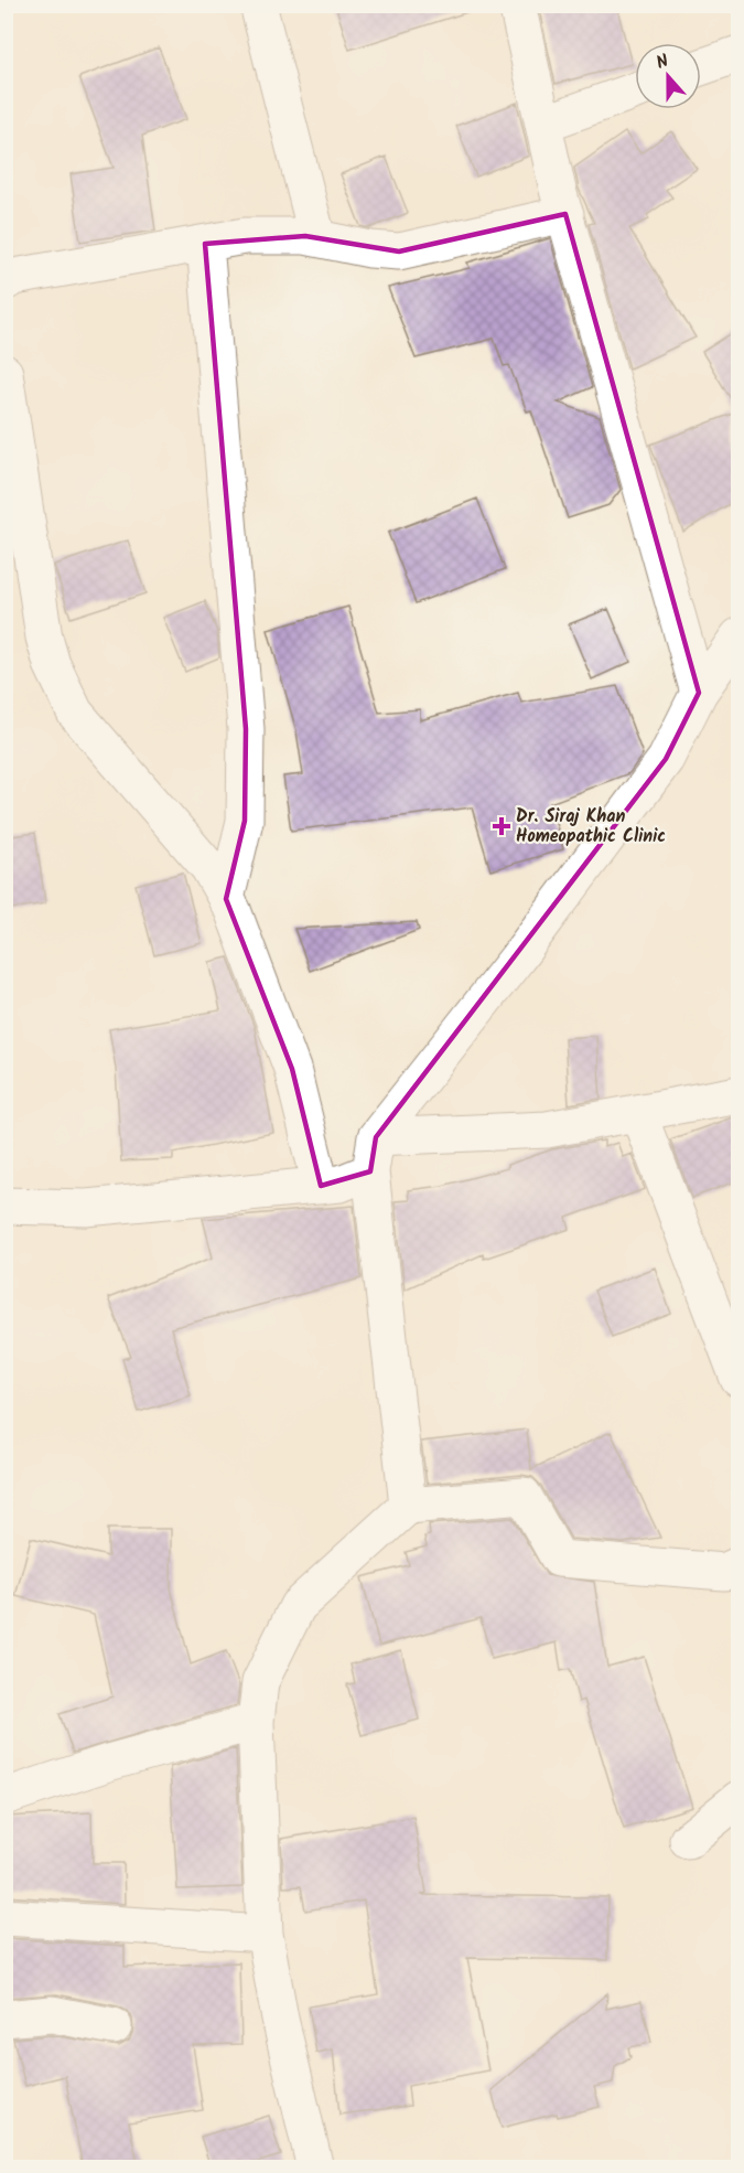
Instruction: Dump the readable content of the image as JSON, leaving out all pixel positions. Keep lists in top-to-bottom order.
{
  "places": {
    "health": ["Dr. Siraj Khan Homeopathic Clinic"]
  },
  "north": "top"
}
